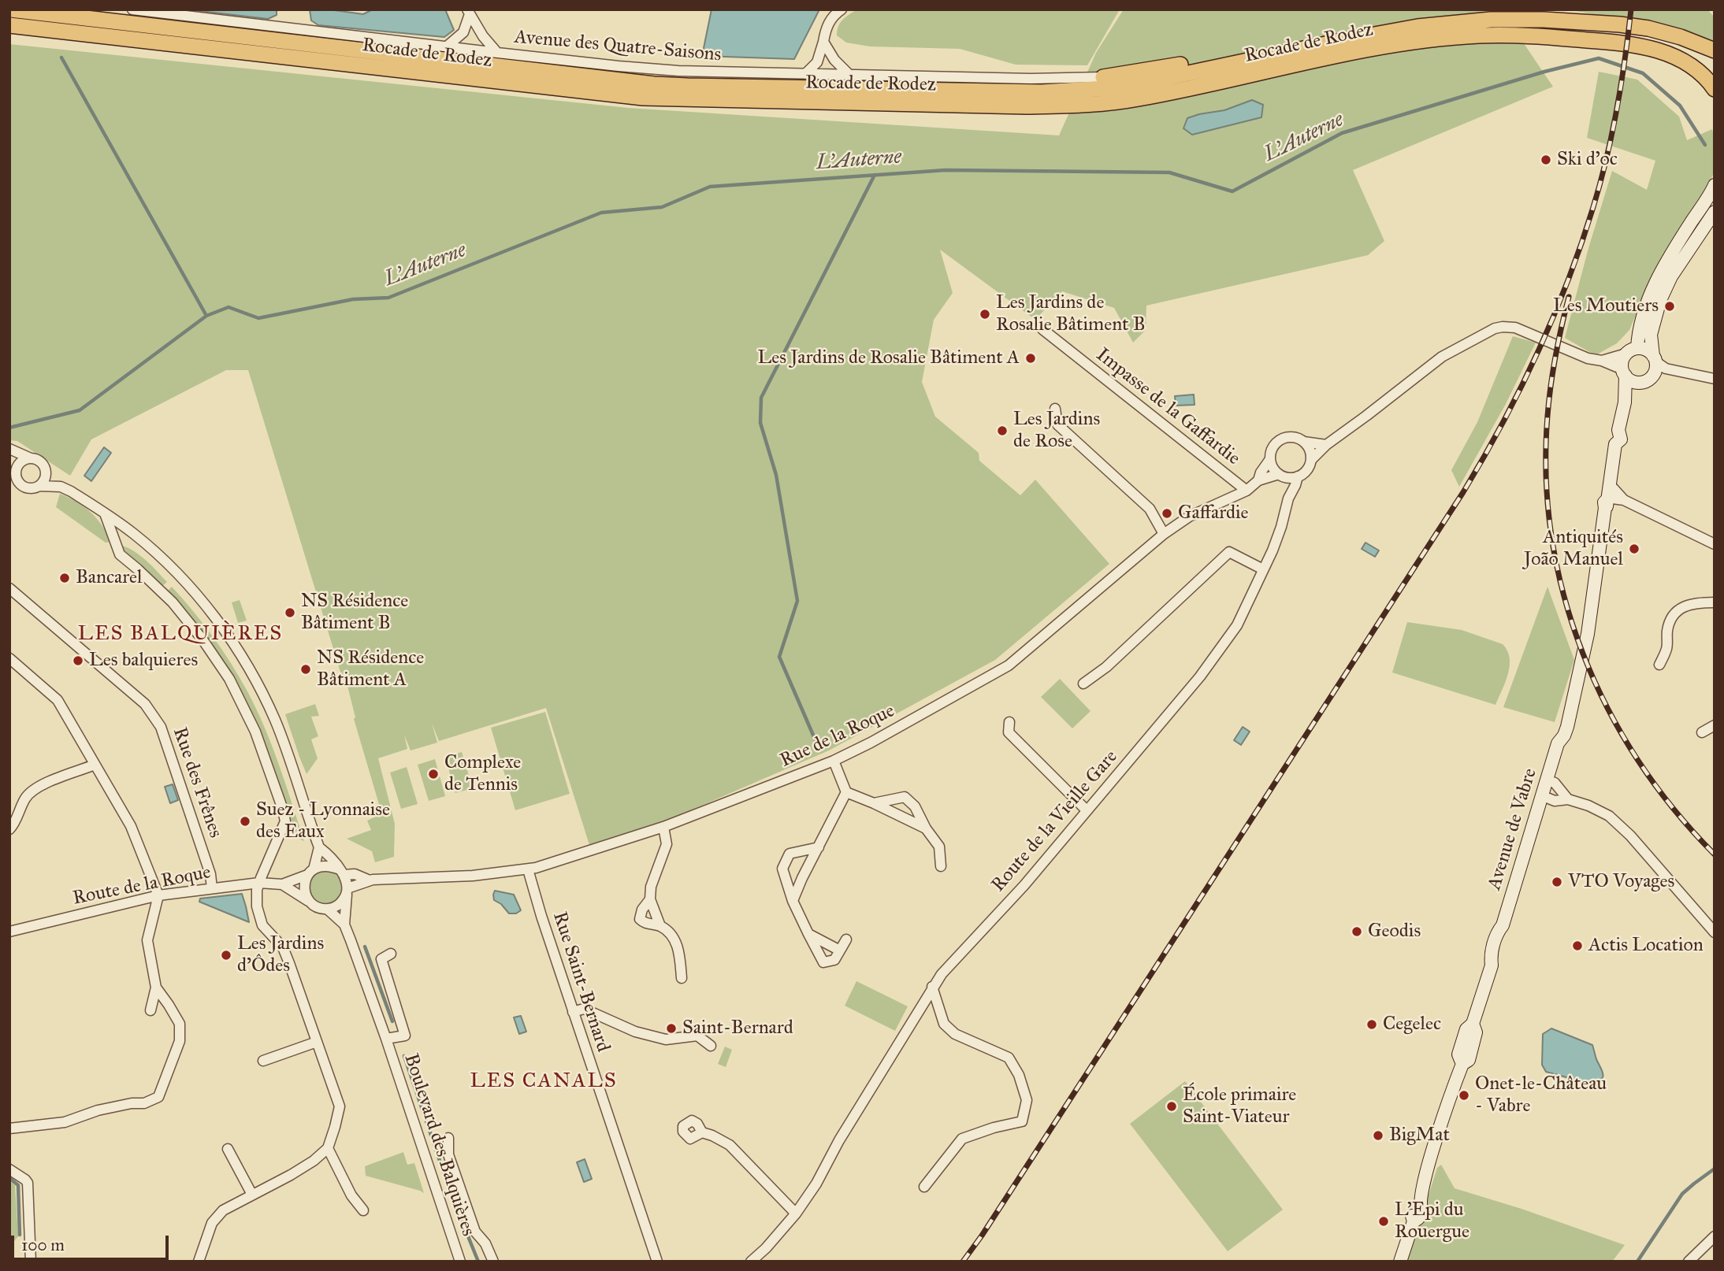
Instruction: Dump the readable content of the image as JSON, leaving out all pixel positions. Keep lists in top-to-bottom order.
{
  "streets": {
    "highway": ["Rocade de Rodez"],
    "main road": ["Avenue de Vabre"],
    "street": [
      "Avenue des Quatre-Saisons",
      "Impasse de la Gaffardie",
      "Rue de la Roque",
      "Rue des Frênes",
      "Route de la Vieille Gare",
      "Route de la Roque",
      "Rue Saint-Bernard",
      "Boulevard des Balquières"
    ]
  },
  "crossings": [
    ["Impasse de la Gaffardie", "Rue de la Roque"],
    ["Rue de la Roque", "Route de la Vieille Gare"],
    ["Rue de la Roque", "Route de la Roque"],
    ["Rue de la Roque", "Rue Saint-Bernard"],
    ["Rue de la Roque", "Boulevard des Balquières"],
    ["Rue des Frênes", "Route de la Roque"],
    ["Route de la Roque", "Boulevard des Balquières"]
  ],
  "districts": ["LES BALQUIÈRES", "LES CANALS"],
  "water": ["L'Auterne"],
  "places": [
    "Ski d'oc",
    "Les Moutiers",
    "Les Jardins de Rosalie Bâtiment B",
    "Les Jardins de Rosalie Bâtiment A",
    "Les Jardins de Rose",
    "Gaffardie",
    "Antiquités João Manuel",
    "Bancarel",
    "NS Résidence Bâtiment B",
    "Les balquieres",
    "NS Résidence Bâtiment A",
    "Complexe de Tennis",
    "Suez - Lyonnaise des Eaux",
    "VTO Voyages",
    "Geodis",
    "Actis Location",
    "Les Jardins d'Ôdes",
    "Cegelec",
    "Saint-Bernard",
    "Onet-le-Château - Vabre",
    "École primaire Saint-Viateur",
    "BigMat",
    "L'Epi du Rouergue"
  ],
  "scale_bar": "100 m"
}
